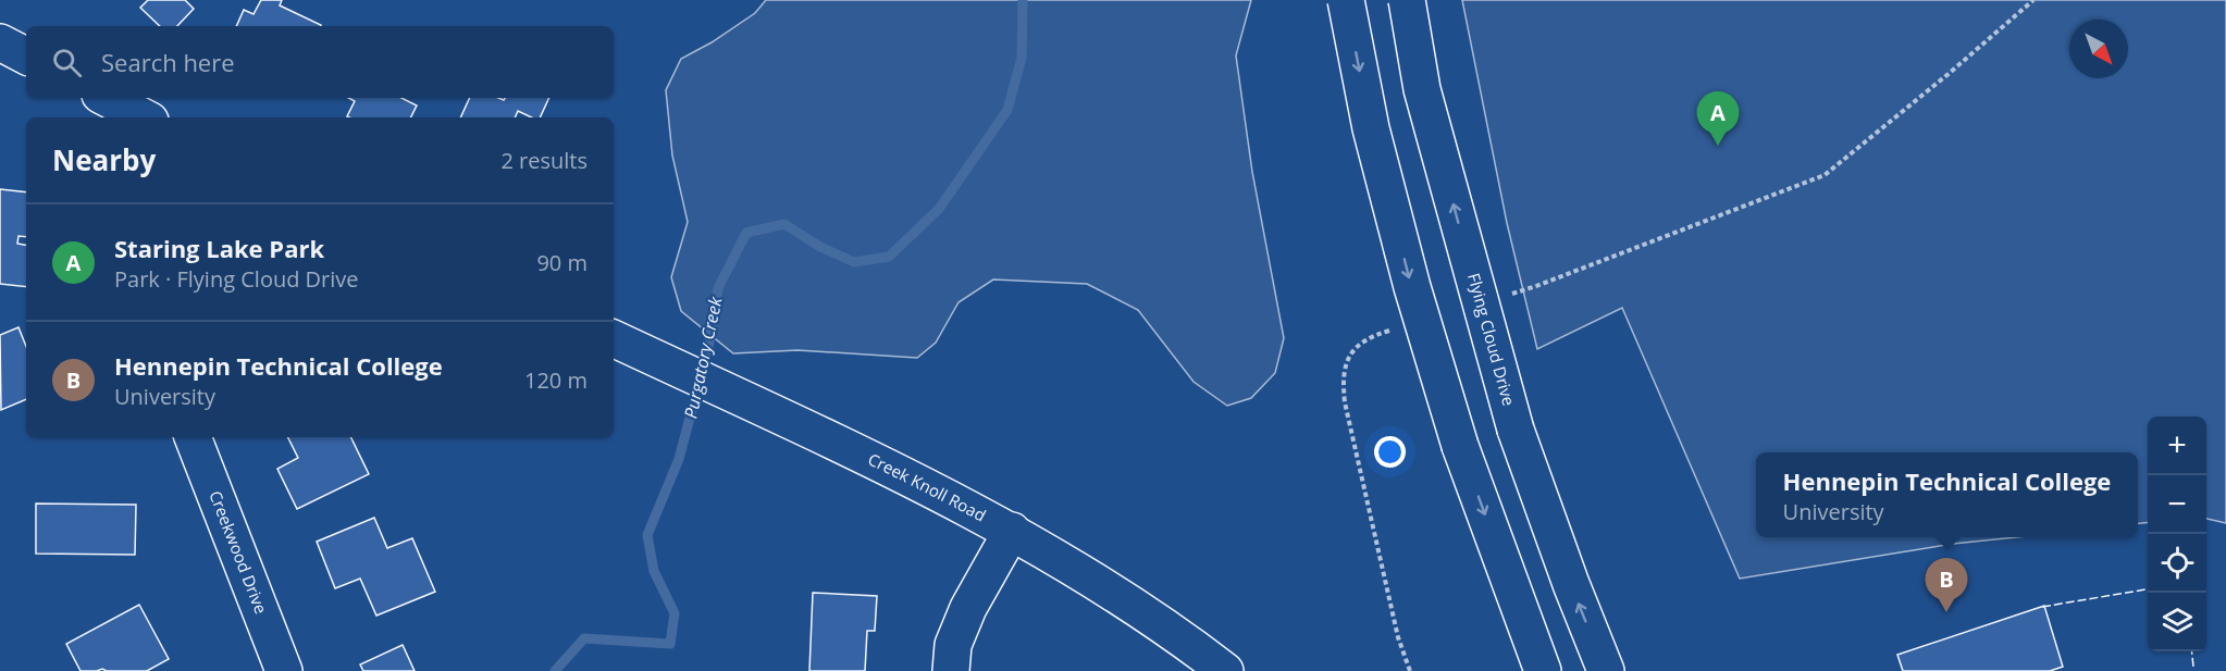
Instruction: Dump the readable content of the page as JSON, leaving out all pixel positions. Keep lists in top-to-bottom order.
{
  "streets": {
    "main road": ["Flying Cloud Drive", "Creek Knoll Road", "Creekwood Drive"]
  },
  "water": ["Purgatory Creek"],
  "north": "bottom right",
  "page": {
    "search": "Search here",
    "pins": ["A", "B"],
    "heading": ["Nearby", "2 results"],
    "list": [
      {
        "mark": "A",
        "name": "Staring Lake Park",
        "note": "Park · Flying Cloud Drive",
        "value": "90 m"
      },
      {
        "mark": "B",
        "name": "Hennepin Technical College",
        "note": "University",
        "value": "120 m"
      }
    ],
    "map_buttons": ["+", "−"],
    "popup": ["Hennepin Technical College", "University"]
  }
}
